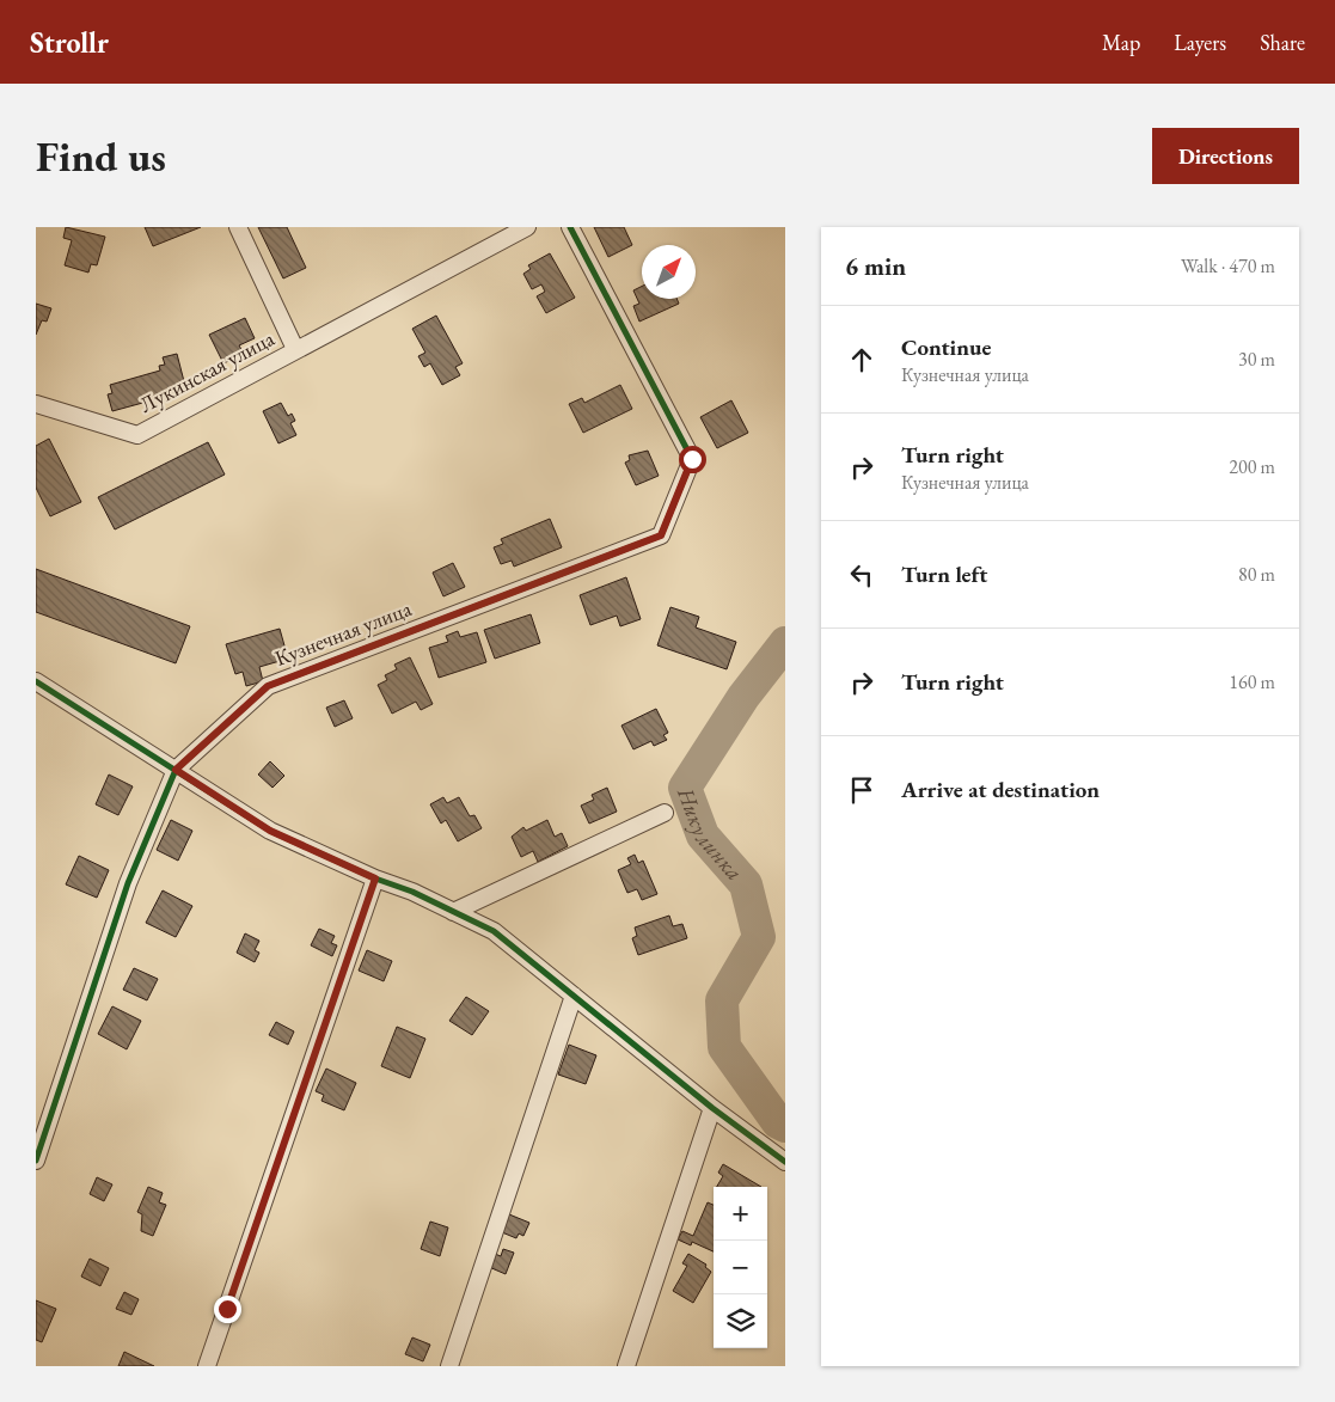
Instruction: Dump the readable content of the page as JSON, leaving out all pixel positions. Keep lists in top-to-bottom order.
{
  "streets": {
    "street": ["Лукинская улица", "Кузнечная улица"]
  },
  "water": ["Никулинка"],
  "north": "top right",
  "page": {
    "header": "Strollr",
    "nav": ["Map", "Layers", "Share"],
    "buttons": "Directions",
    "title": "Find us",
    "heading": ["6 min", "Walk · 470 m"],
    "list": [
      ["Continue", "Кузнечная улица", "30 m"],
      ["Turn right", "Кузнечная улица", "200 m"],
      ["Turn left", "80 m"],
      ["Turn right", "160 m"],
      "Arrive at destination"
    ],
    "map_buttons": ["+", "−"]
  }
}
